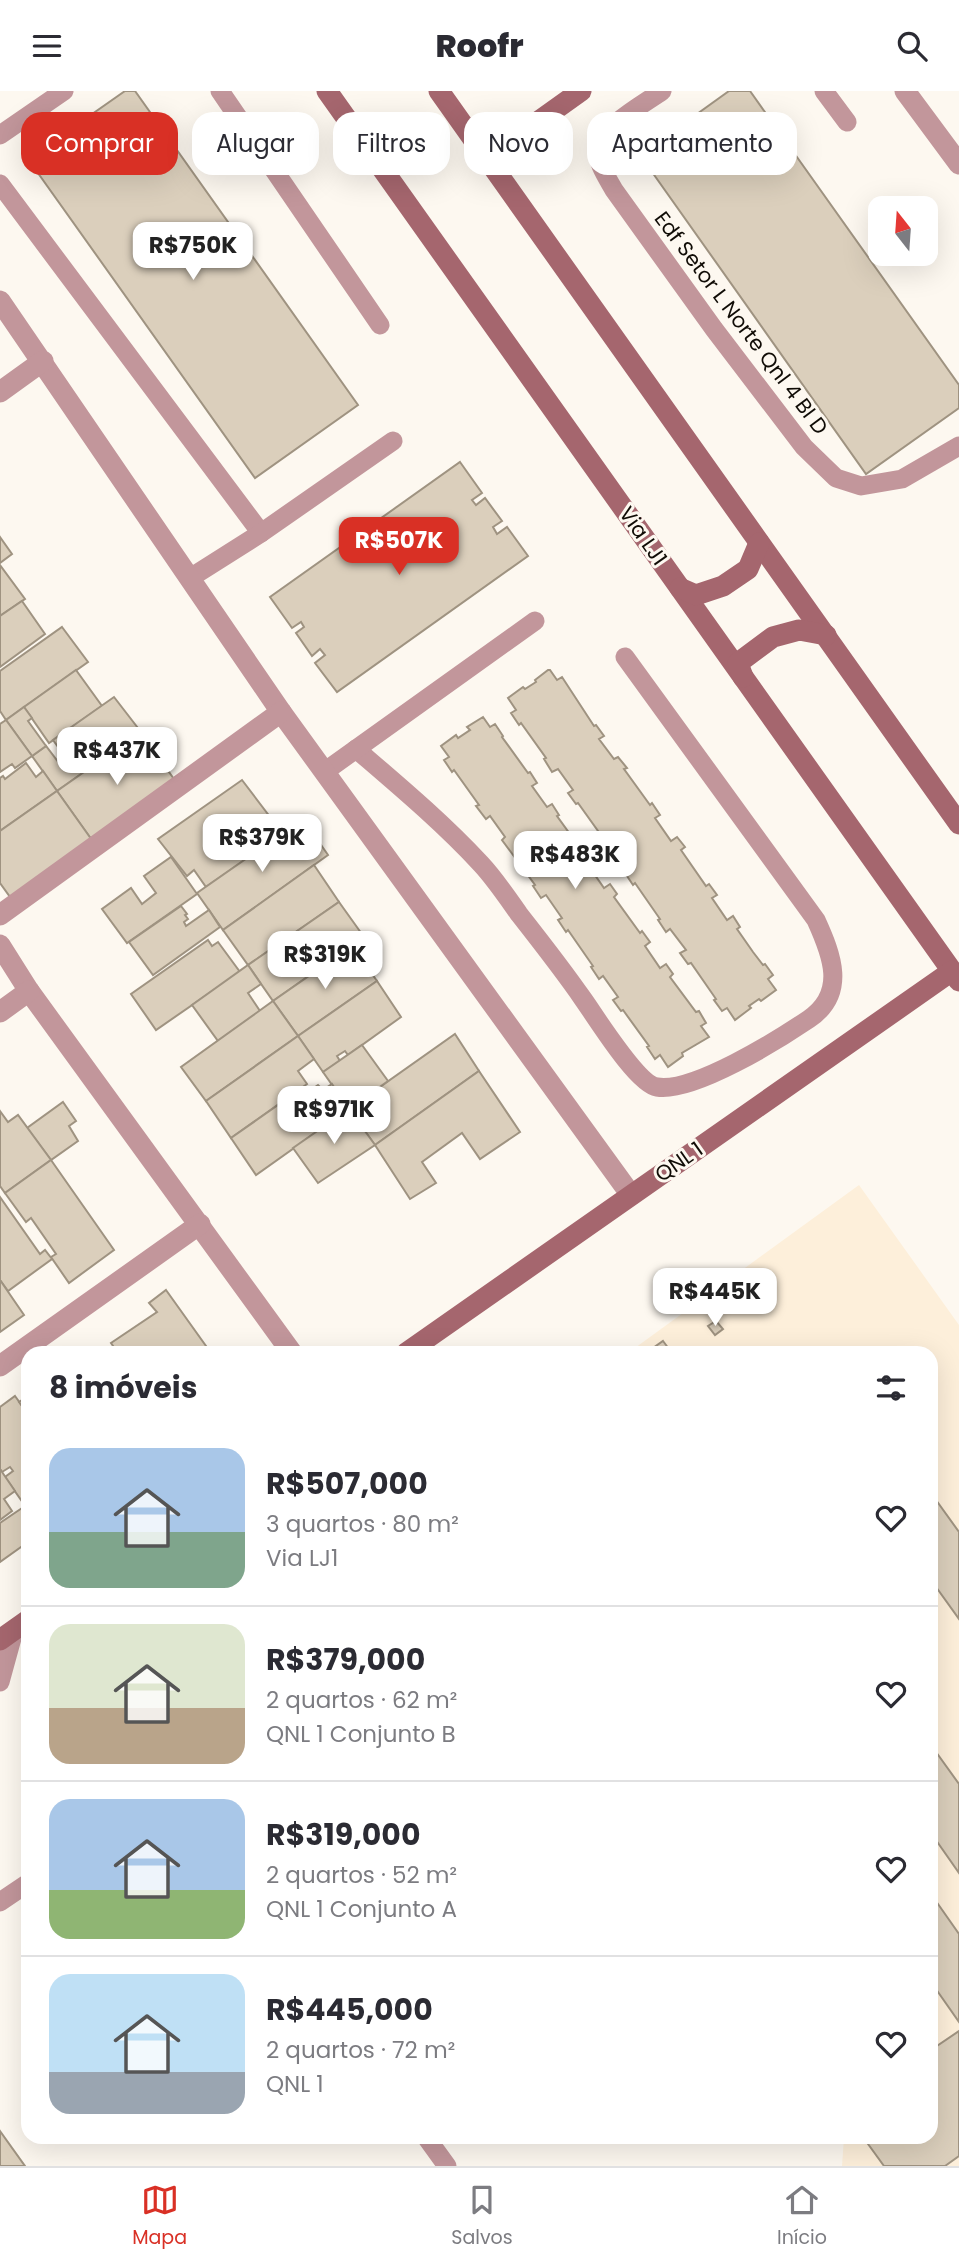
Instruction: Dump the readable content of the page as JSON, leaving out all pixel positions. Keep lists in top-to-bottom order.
{
  "streets": {
    "main road": ["Via LJ1", "QNL 1"],
    "lane": ["Edf Setor L Norte Qnl 4 BI D"]
  },
  "crossings": [
    ["Via LJ1", "QNL 1"]
  ],
  "north": "top",
  "page": {
    "header": "Roofr",
    "chip": [
      "Comprar",
      "Alugar",
      "Filtros",
      "Novo",
      "Apartamento"
    ],
    "price": [
      "R$750K",
      "R$507K",
      "R$437K",
      "R$379K",
      "R$483K",
      "R$319K",
      "R$971K",
      "R$445K"
    ],
    "heading": "8 imóveis",
    "list": [
      {
        "name": "R$507,000",
        "note": "3 quartos · 80 m² · Via LJ1"
      },
      {
        "name": "R$379,000",
        "note": "2 quartos · 62 m² · QNL 1 Conjunto B"
      },
      {
        "name": "R$319,000",
        "note": "2 quartos · 52 m² · QNL 1 Conjunto A"
      },
      {
        "name": "R$445,000",
        "note": "2 quartos · 72 m² · QNL 1"
      }
    ],
    "tabs": ["Mapa", "Salvos", "Início"]
  }
}
